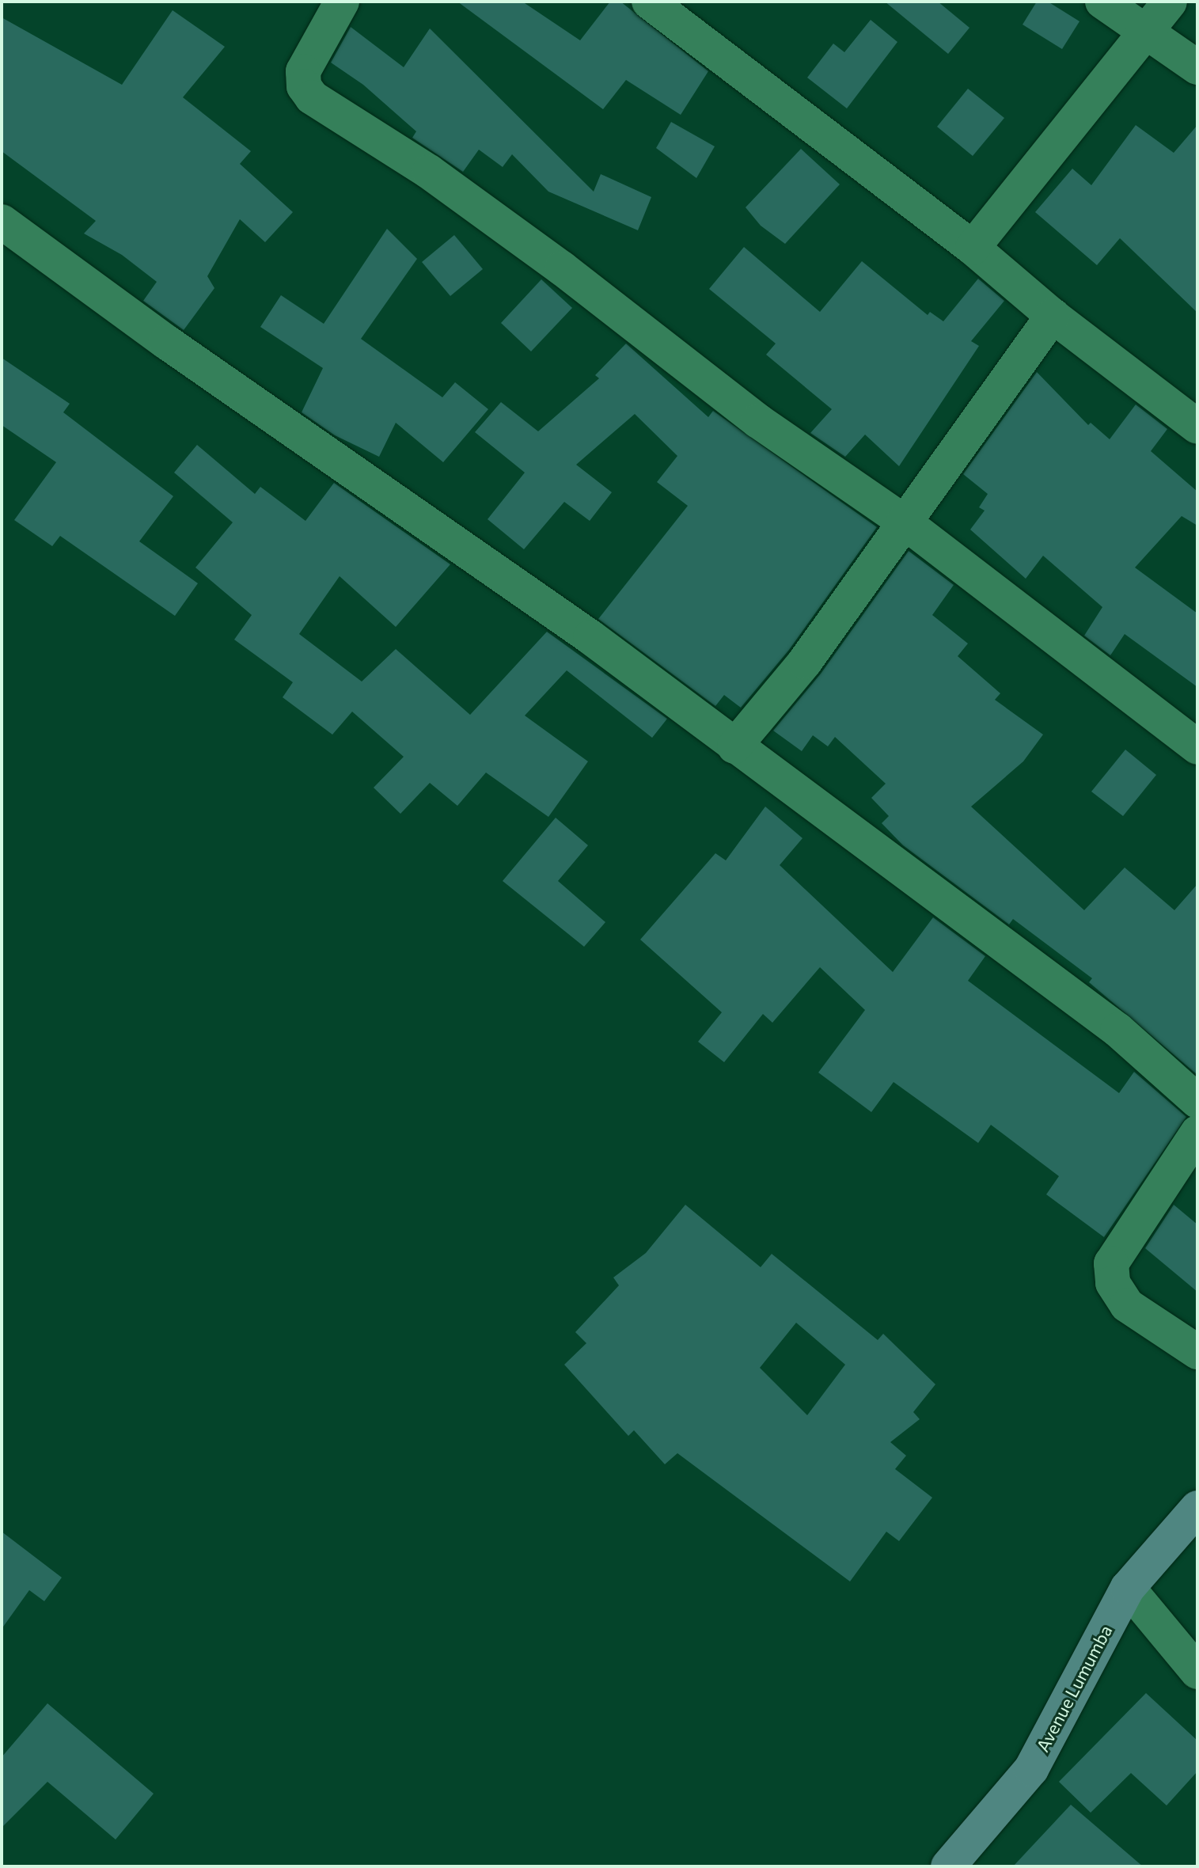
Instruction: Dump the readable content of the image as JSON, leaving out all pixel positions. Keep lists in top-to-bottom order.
{
  "streets": {
    "main road": ["Avenue Lumumba"]
  }
}
